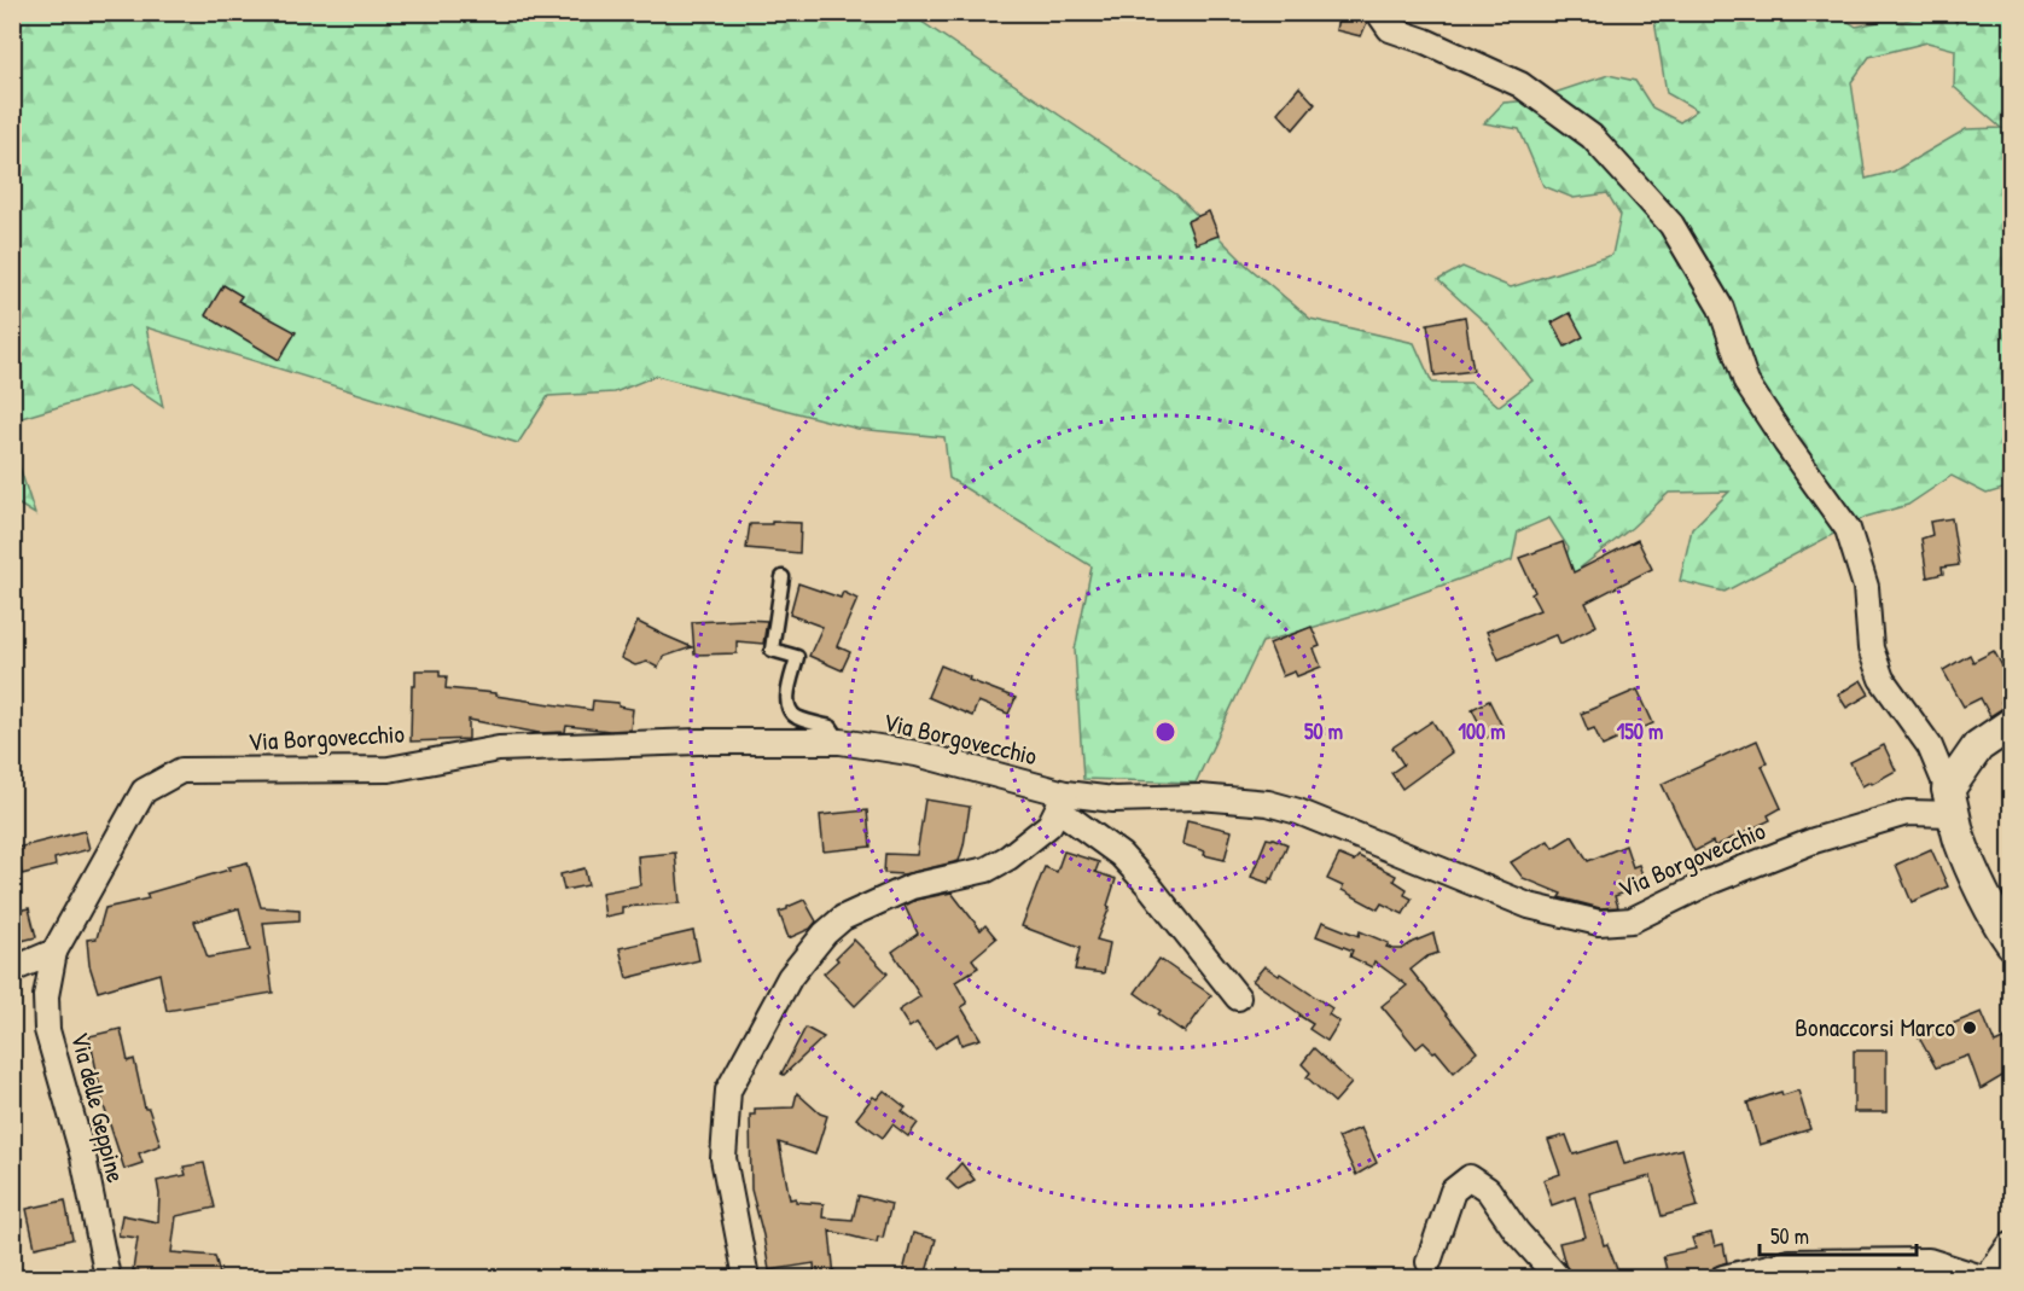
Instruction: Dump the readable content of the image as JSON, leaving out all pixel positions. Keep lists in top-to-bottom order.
{
  "streets": {
    "street": ["Via Borgovecchio", "Via delle Geppine"]
  },
  "crossings": [
    ["Via Borgovecchio", "Via delle Geppine"]
  ],
  "places": ["Bonaccorsi Marco"],
  "scale_bar": "50 m",
  "rings": ["50 m", "100 m", "150 m"]
}
